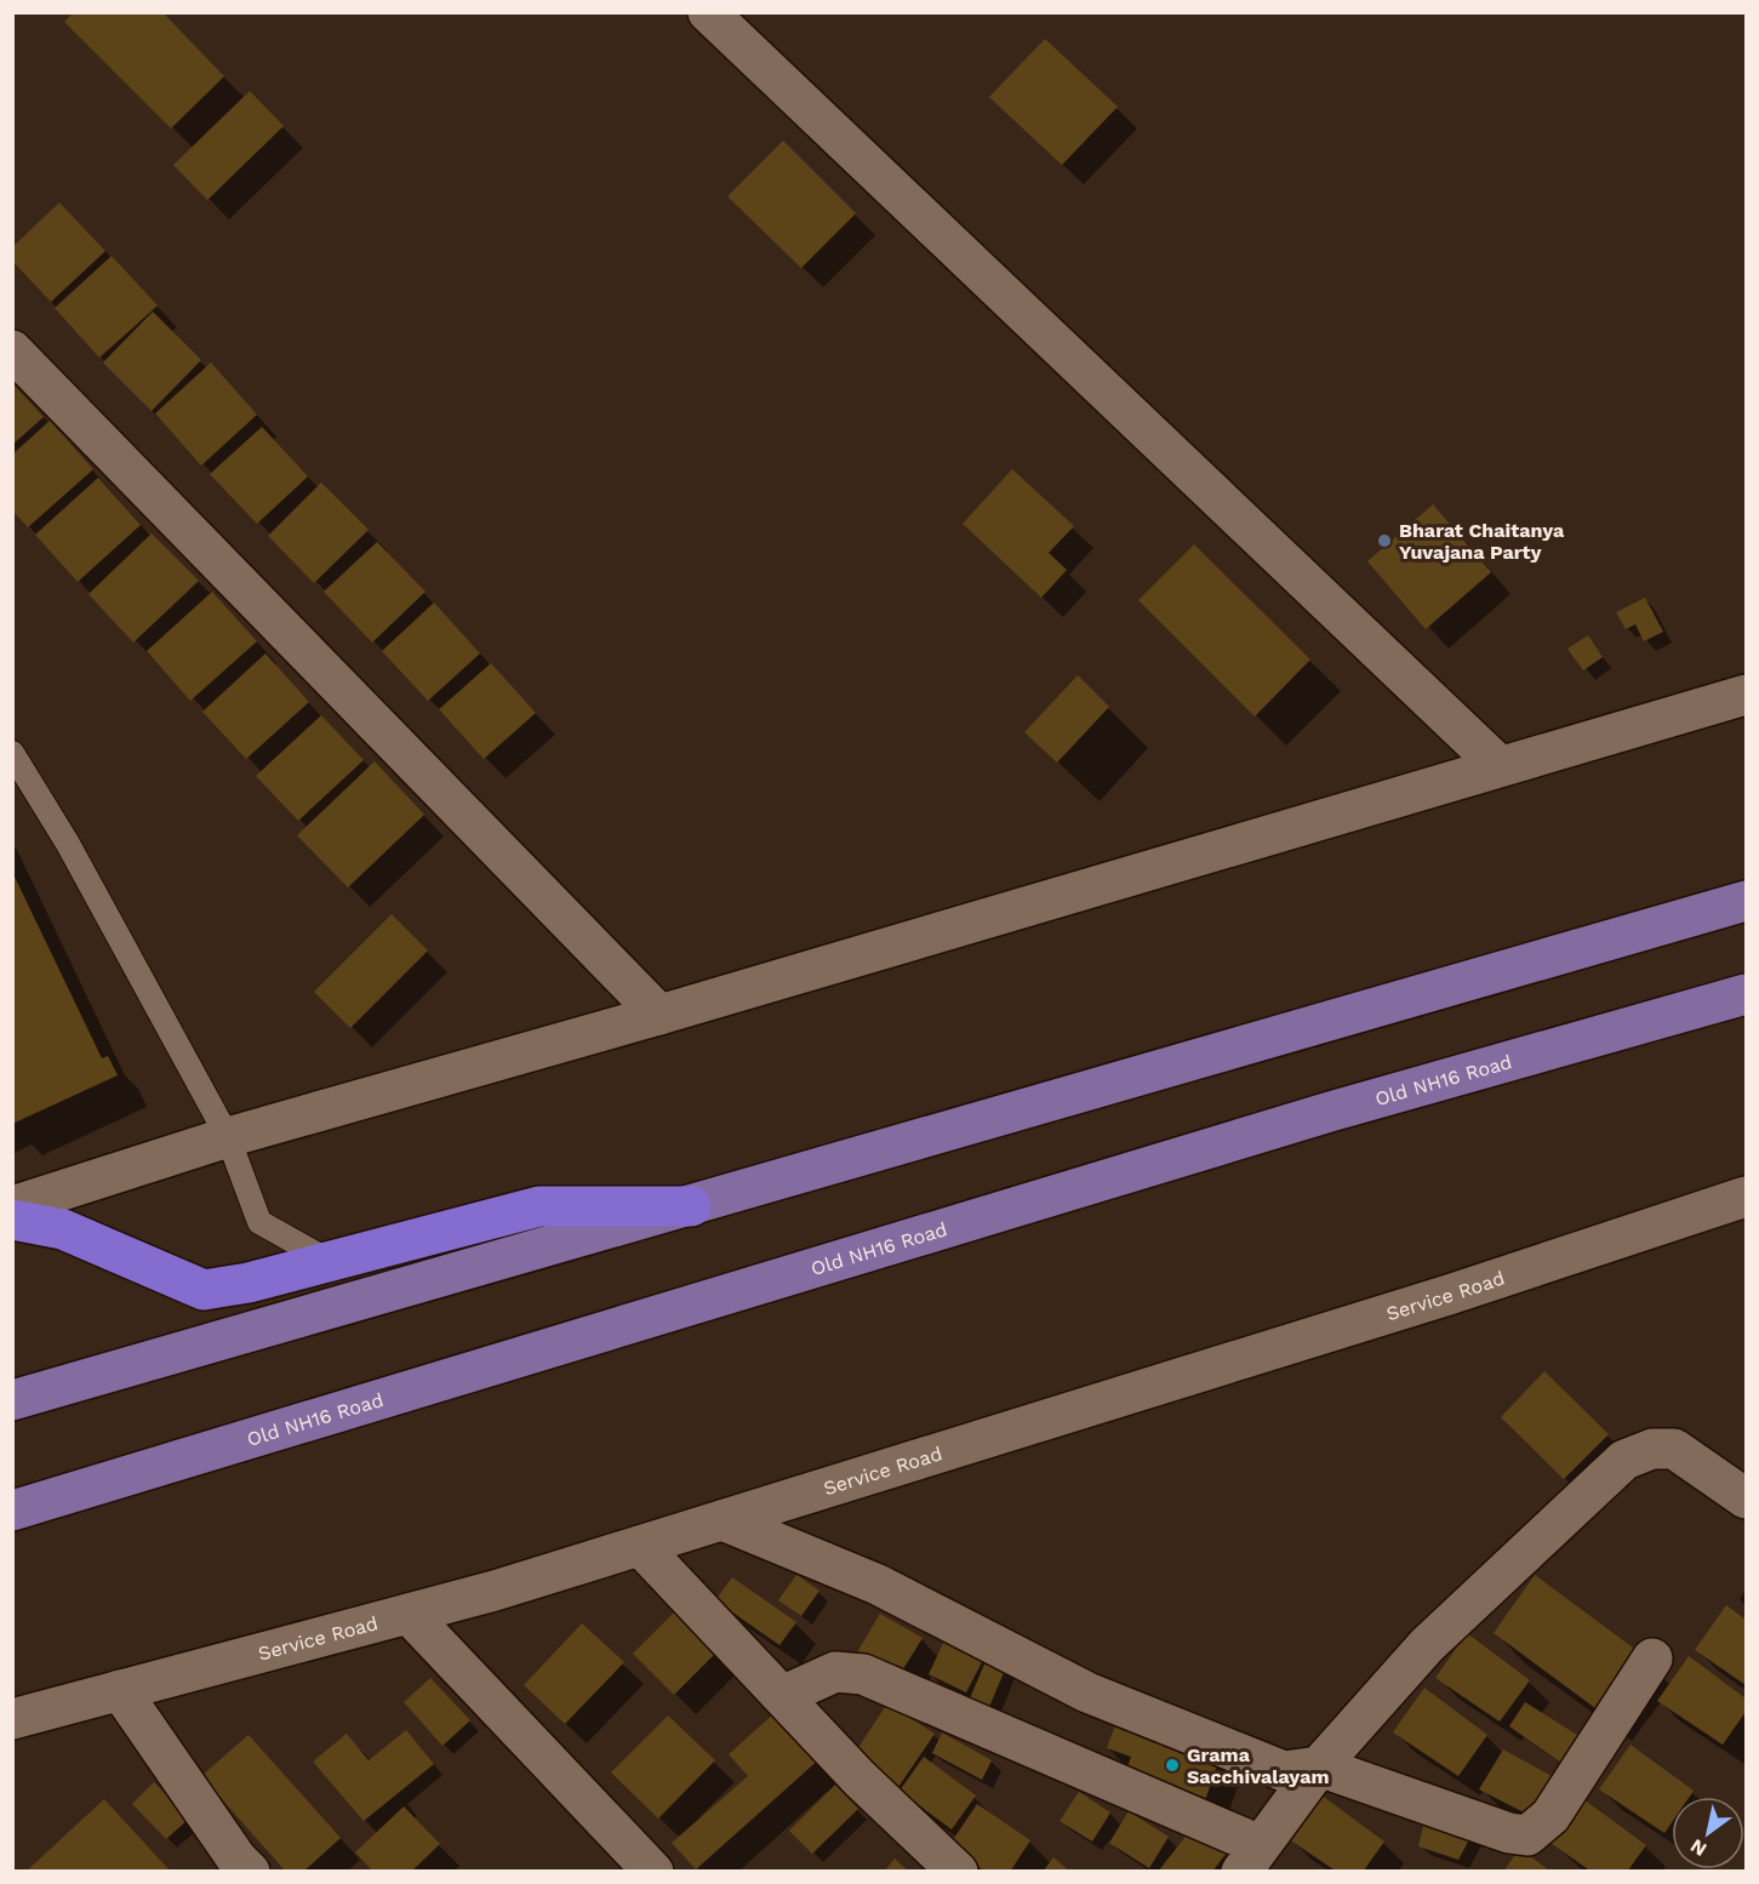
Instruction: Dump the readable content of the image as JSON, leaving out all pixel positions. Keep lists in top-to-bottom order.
{
  "streets": {
    "main road": ["Old NH16 Road"],
    "street": ["Service Road"]
  },
  "places": ["Bharat Chaitanya Yuvajana Party", "Grama Sacchivalayam"],
  "north": "bottom left"
}
